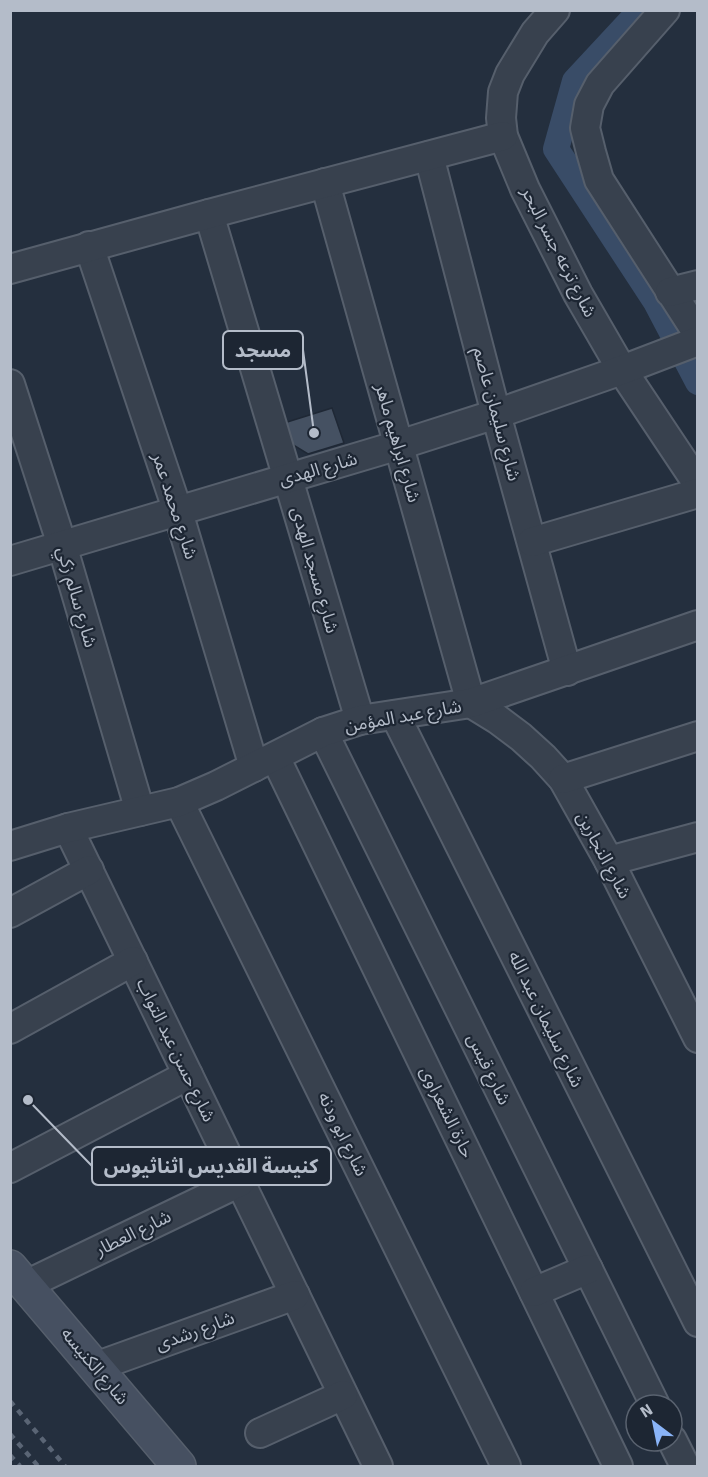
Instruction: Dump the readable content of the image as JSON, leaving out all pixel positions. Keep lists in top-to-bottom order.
{
  "streets": {
    "main road": ["شارع الكنيسه"],
    "street": [
      "شارع ترعه جسر البحر",
      "شارع سليمان عاصم",
      "شارع ابراهيم ماهر",
      "شارع الهدى",
      "شارع محمد عمر",
      "شارع مسجد الهدى",
      "شارع سالم زكي",
      "شارع عبد المؤمن",
      "شارع النجارين",
      "شارع سليمان عبد الله",
      "شارع حسن عبد التواب",
      "شارع قيس",
      "حارة الشعراوى",
      "شارع ابو ودنه",
      "شارع العطار",
      "شارع رشدى"
    ]
  },
  "crossings": [
    ["شارع ترعه جسر البحر", "شارع الهدى"],
    ["شارع سليمان عاصم", "شارع الهدى"],
    ["شارع سليمان عاصم", "شارع عبد المؤمن"],
    ["شارع ابراهيم ماهر", "شارع الهدى"],
    ["شارع ابراهيم ماهر", "شارع عبد المؤمن"],
    ["شارع ابراهيم ماهر", "شارع النجارين"],
    ["شارع الهدى", "شارع محمد عمر"],
    ["شارع الهدى", "شارع مسجد الهدى"],
    ["شارع الهدى", "شارع سالم زكي"],
    ["شارع محمد عمر", "شارع عبد المؤمن"],
    ["شارع محمد عمر", "حارة الشعراوى"],
    ["شارع مسجد الهدى", "شارع عبد المؤمن"],
    ["شارع سالم زكي", "شارع عبد المؤمن"],
    ["شارع عبد المؤمن", "شارع النجارين"],
    ["شارع عبد المؤمن", "شارع سليمان عبد الله"],
    ["شارع عبد المؤمن", "شارع حسن عبد التواب"],
    ["شارع عبد المؤمن", "شارع قيس"],
    ["شارع عبد المؤمن", "حارة الشعراوى"],
    ["شارع عبد المؤمن", "شارع ابو ودنه"],
    ["شارع حسن عبد التواب", "شارع العطار"],
    ["شارع حسن عبد التواب", "شارع رشدى"],
    ["شارع العطار", "شارع الكنيسه"],
    ["شارع رشدى", "شارع الكنيسه"]
  ],
  "places": ["مسجد", "كنيسة القديس اثناثيوس"],
  "north": "top left"
}
